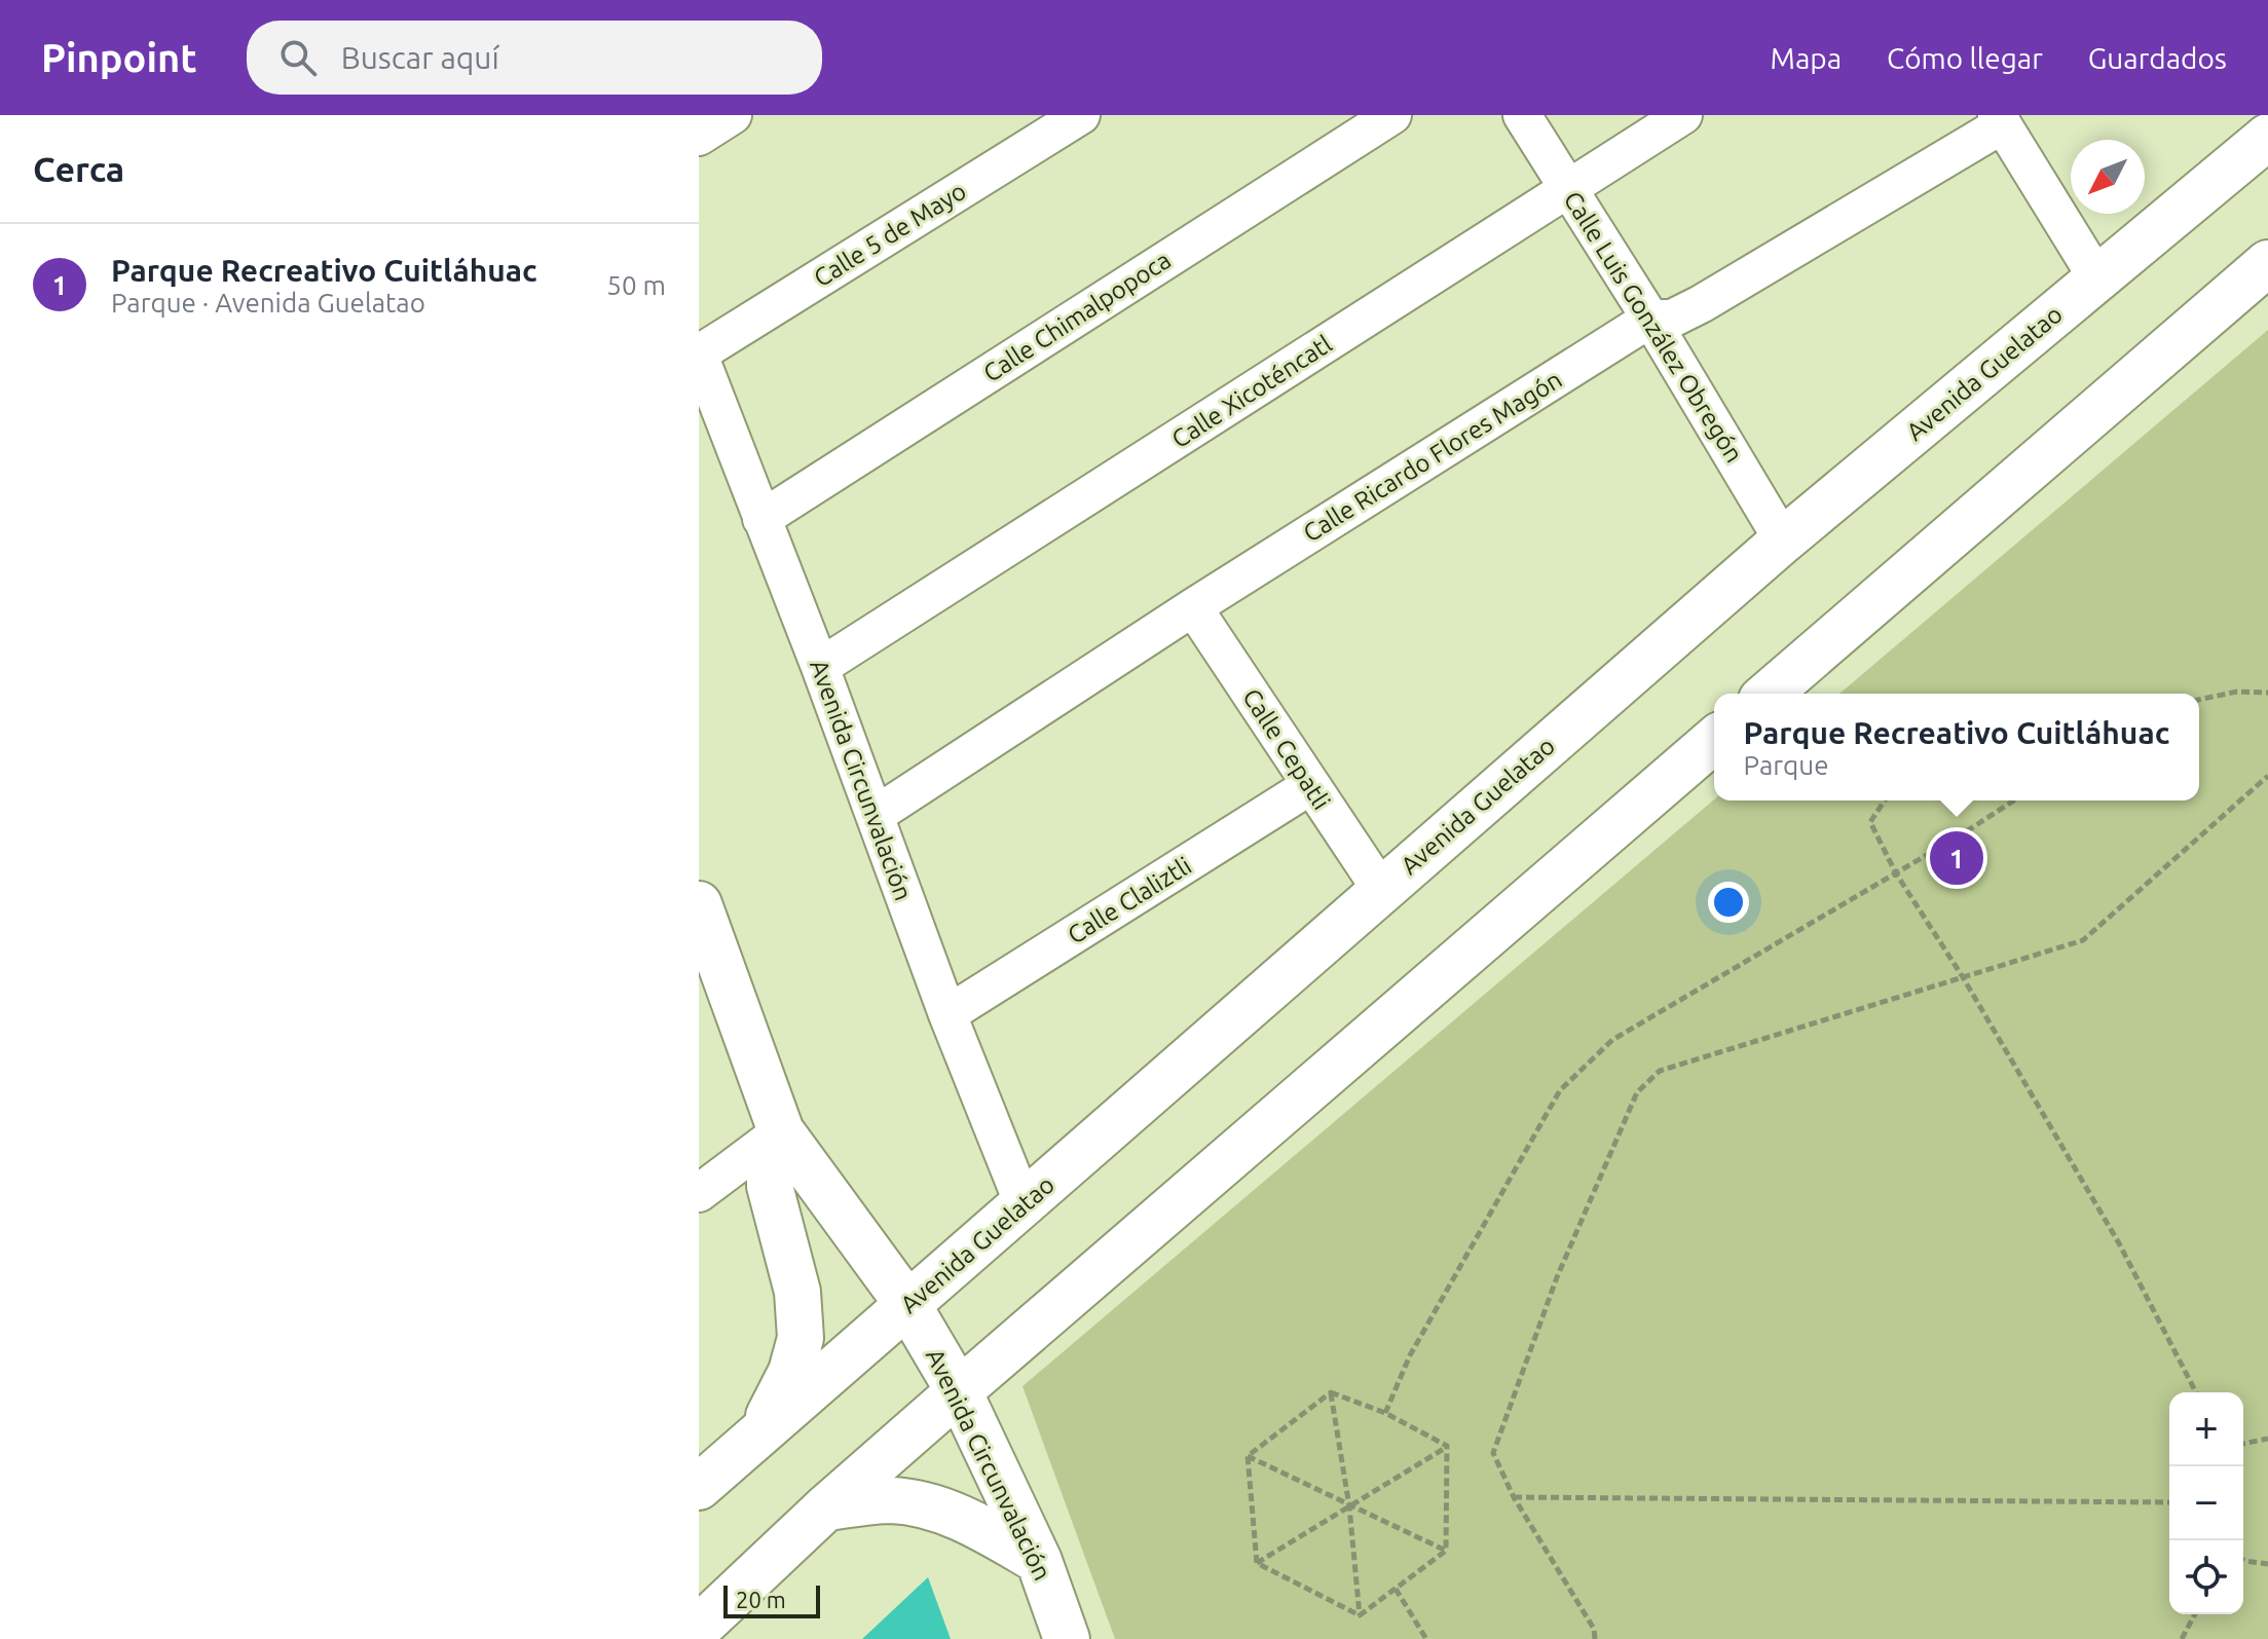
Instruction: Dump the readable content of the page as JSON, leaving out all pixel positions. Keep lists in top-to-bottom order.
{
  "streets": {
    "main road": ["Avenida Guelatao", "Avenida Circunvalación"],
    "street": [
      "Calle 5 de Mayo",
      "Calle Chimalpopoca",
      "Calle Luis González Obregón",
      "Calle Xicoténcatl",
      "Calle Ricardo Flores Magón",
      "Calle Cepatli",
      "Calle Claliztli"
    ]
  },
  "crossings": [
    ["Calle 5 de Mayo", "Avenida Circunvalación"],
    ["Calle Chimalpopoca", "Avenida Circunvalación"],
    ["Calle Luis González Obregón", "Avenida Guelatao"],
    ["Calle Luis González Obregón", "Calle Xicoténcatl"],
    ["Calle Luis González Obregón", "Calle Ricardo Flores Magón"],
    ["Avenida Guelatao", "Calle Cepatli"],
    ["Avenida Guelatao", "Avenida Circunvalación"],
    ["Calle Xicoténcatl", "Avenida Circunvalación"],
    ["Calle Ricardo Flores Magón", "Calle Cepatli"],
    ["Calle Ricardo Flores Magón", "Avenida Circunvalación"],
    ["Calle Cepatli", "Calle Claliztli"],
    ["Avenida Circunvalación", "Calle Claliztli"]
  ],
  "scale_bar": "20 m",
  "north": "bottom left",
  "page": {
    "header": "Pinpoint",
    "search": "Buscar aquí",
    "nav": ["Mapa", "Cómo llegar", "Guardados"],
    "heading": "Cerca",
    "list": [
      {
        "mark": "1",
        "name": "Parque Recreativo Cuitláhuac",
        "note": "Parque · Avenida Guelatao",
        "value": "50 m"
      }
    ],
    "popup": ["Parque Recreativo Cuitláhuac", "Parque"],
    "pins": "1",
    "map_buttons": ["+", "−"],
    "scale": "20 m"
  }
}
